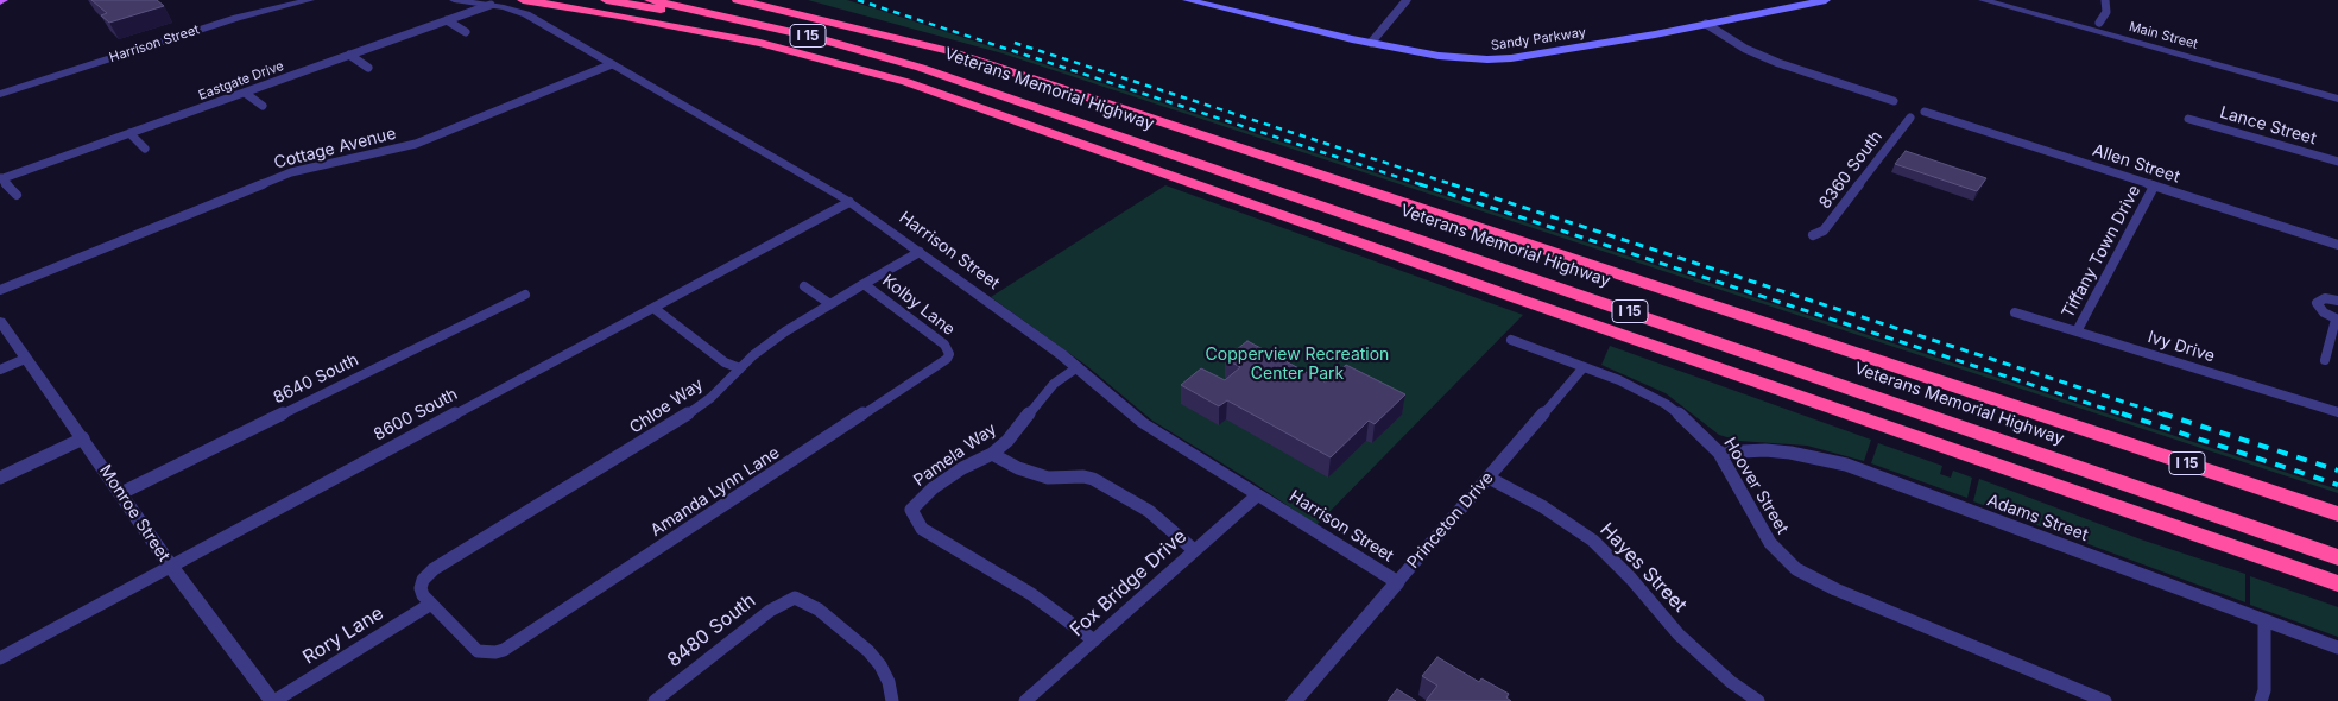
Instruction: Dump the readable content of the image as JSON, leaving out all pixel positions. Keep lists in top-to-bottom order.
{
  "streets": {
    "highway": ["I 15", "Veterans Memorial Highway"],
    "main road": ["Sandy Parkway"],
    "street": [
      "Main Street",
      "Harrison Street",
      "Eastgate Drive",
      "Lance Street",
      "Cottage Avenue",
      "Allen Street",
      "8360 South",
      "Tiffany Town Drive",
      "Kolby Lane",
      "Ivy Drive",
      "8640 South",
      "Chloe Way",
      "8600 South",
      "Pamela Way",
      "Hoover Street",
      "Amanda Lynn Lane",
      "Monroe Street",
      "Adams Street",
      "Princeton Drive",
      "Hayes Street",
      "Fox Bridge Drive",
      "8480 South",
      "Rory Lane"
    ]
  },
  "crossings": [
    ["Harrison Street", "Eastgate Drive"],
    ["Harrison Street", "Cottage Avenue"],
    ["Harrison Street", "Chloe Way"],
    ["Harrison Street", "8600 South"],
    ["Harrison Street", "Pamela Way"],
    ["Harrison Street", "Princeton Drive"],
    ["Harrison Street", "Fox Bridge Drive"],
    ["Allen Street", "Tiffany Town Drive"],
    ["Tiffany Town Drive", "Ivy Drive"],
    ["Kolby Lane", "Chloe Way"],
    ["Kolby Lane", "Amanda Lynn Lane"],
    ["8640 South", "Monroe Street"],
    ["Chloe Way", "Amanda Lynn Lane"],
    ["Chloe Way", "Rory Lane"],
    ["8600 South", "Monroe Street"],
    ["Pamela Way", "Fox Bridge Drive"],
    ["Hoover Street", "Adams Street"],
    ["Hoover Street", "Princeton Drive"],
    ["Amanda Lynn Lane", "Rory Lane"],
    ["Monroe Street", "Rory Lane"],
    ["Princeton Drive", "Hayes Street"]
  ],
  "parks": ["Copperview Recreation Center Park"]
}
